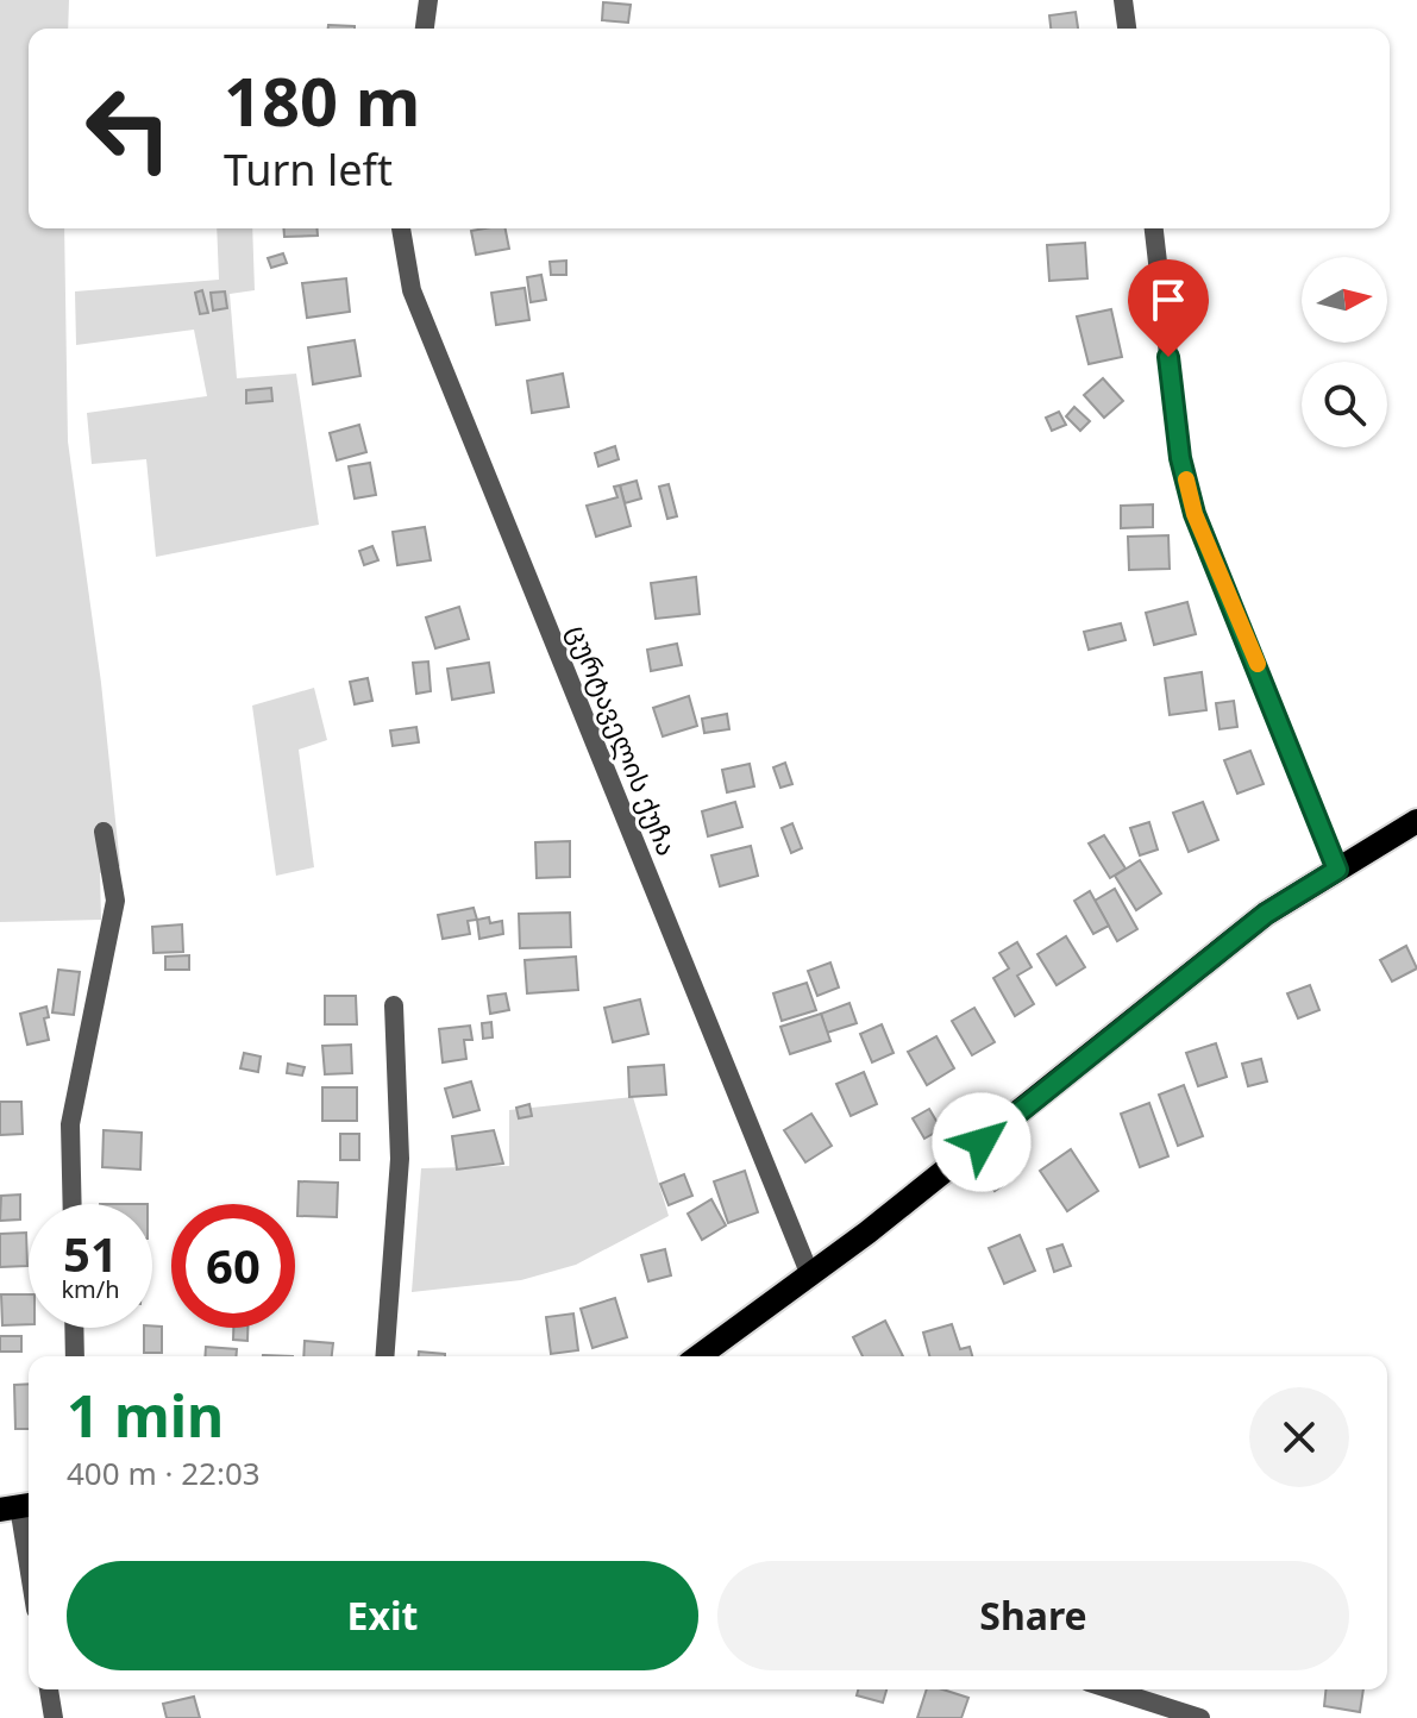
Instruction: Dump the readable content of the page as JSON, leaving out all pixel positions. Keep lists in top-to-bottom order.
{
  "streets": {
    "street": ["ცურტაველის ქუჩა"]
  },
  "north": "right",
  "page": {
    "turn": ["180 m", "Turn left"],
    "speed": "51 km/h",
    "limit": "60",
    "heading": ["1 min", "400 m · 22:03"],
    "buttons": ["Exit", "Share"]
  }
}
